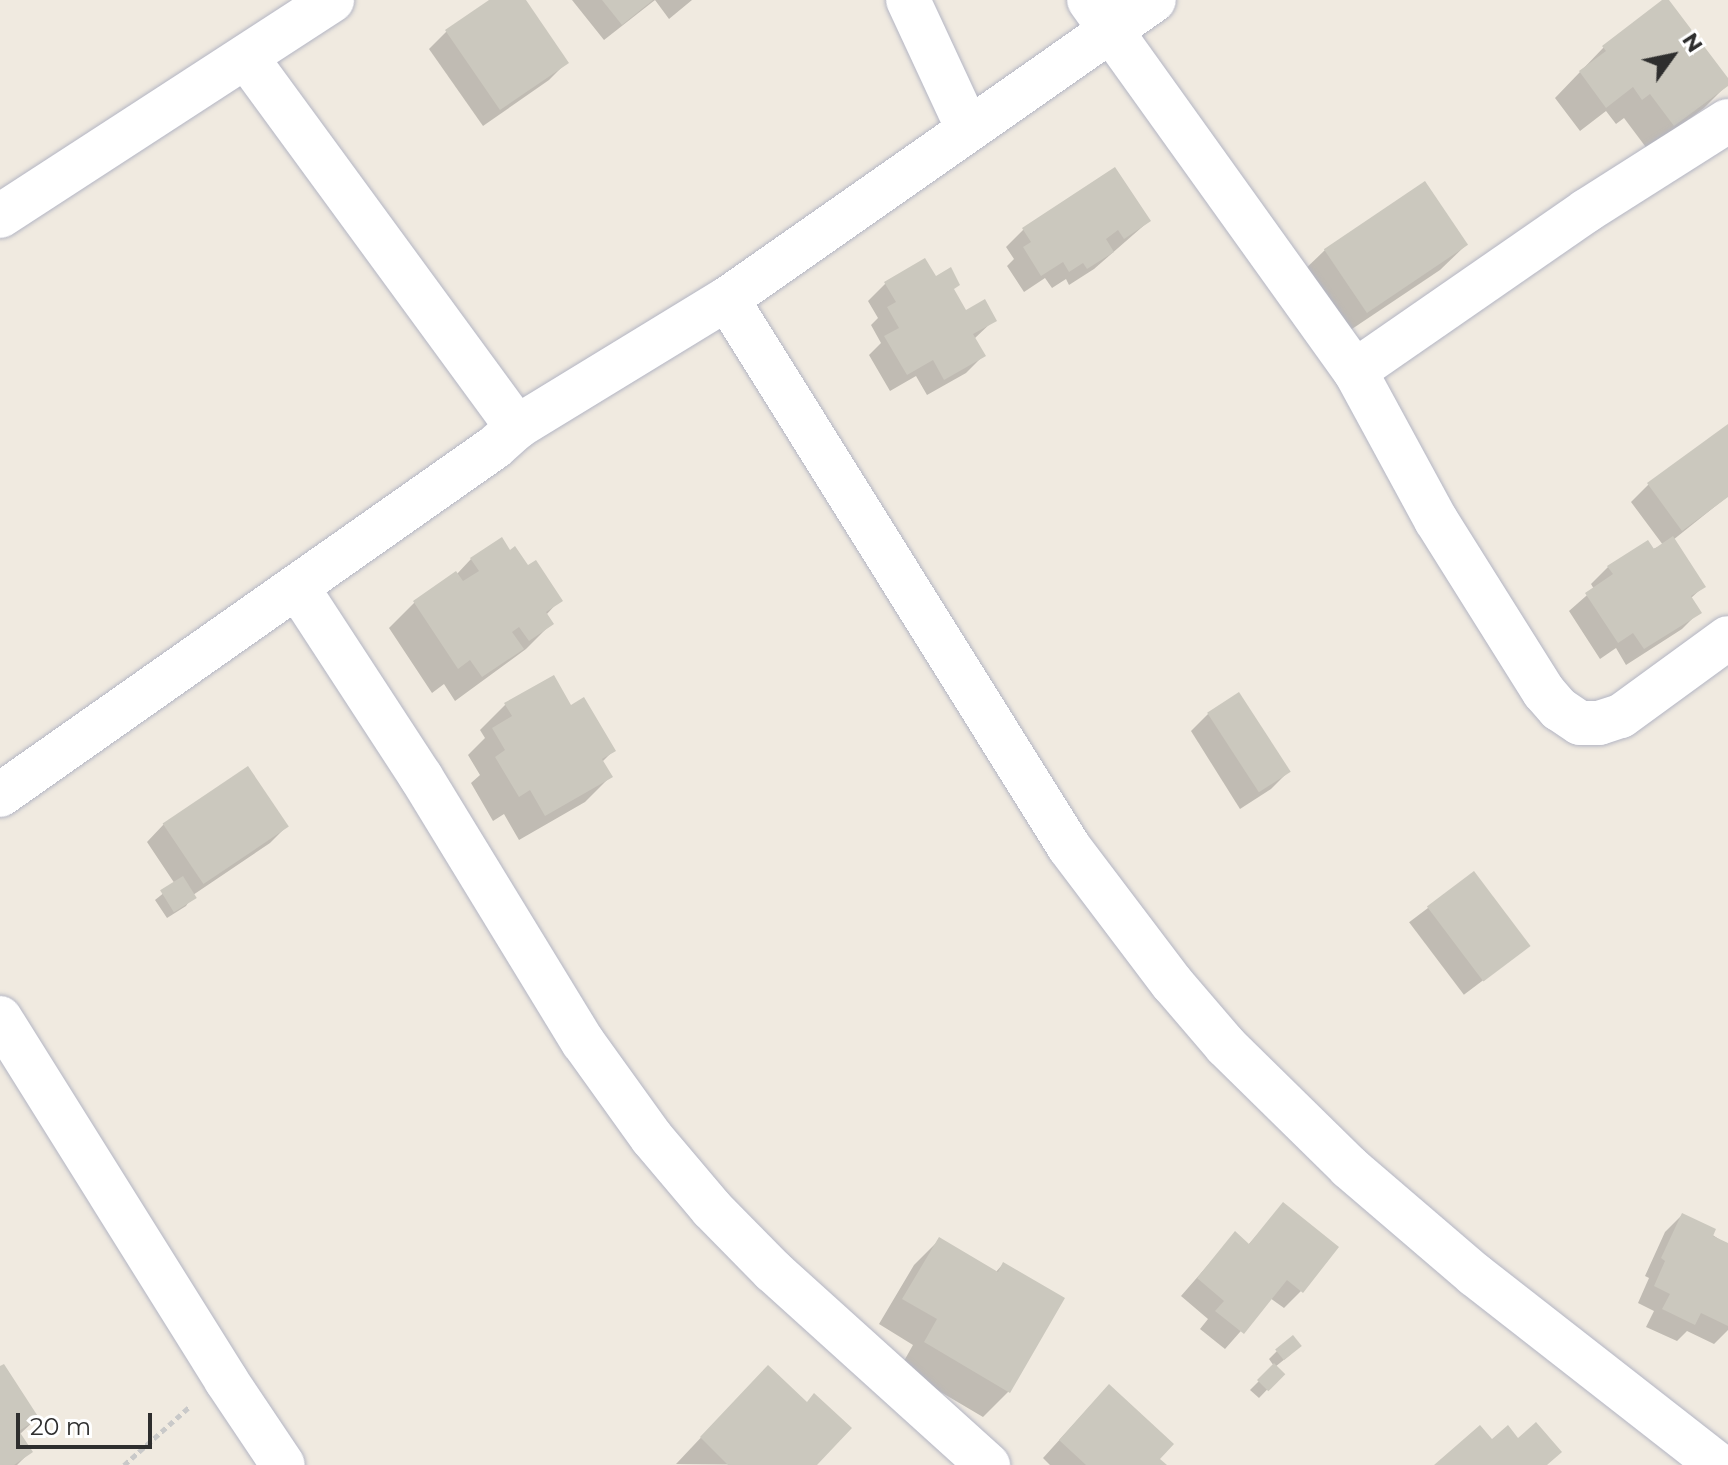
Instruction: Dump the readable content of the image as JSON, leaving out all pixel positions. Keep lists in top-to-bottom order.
{
  "scale_bar": "20 m",
  "north": "top right"
}
